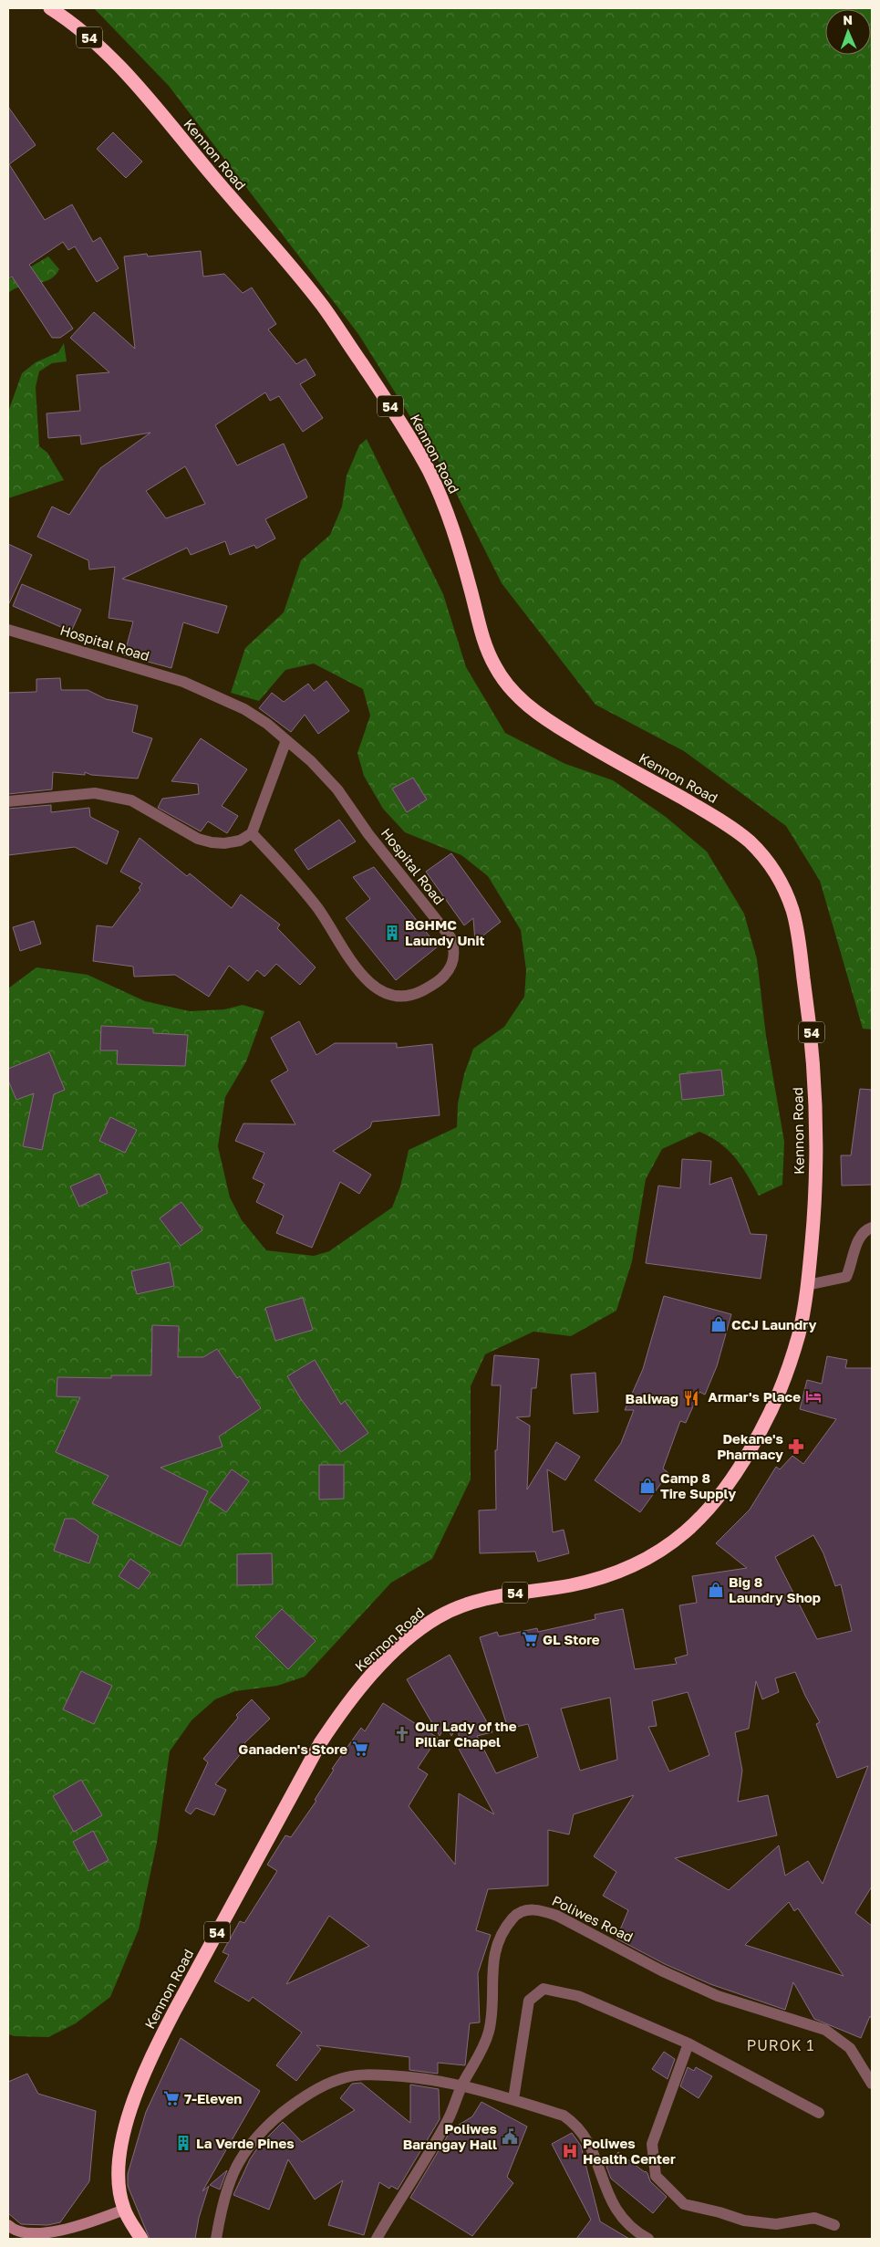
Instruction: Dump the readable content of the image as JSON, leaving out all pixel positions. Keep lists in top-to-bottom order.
{
  "streets": {
    "highway": ["54", "Kennon Road"],
    "street": ["Hospital Road", "Poliwes Road"]
  },
  "districts": ["PUROK 1"],
  "places": {
    "building": ["BGHMC Laundy Unit", "La Verde Pines"],
    "shop": ["CCJ Laundry", "Camp 8 Tire Supply", "Big 8 Laundry Shop"],
    "hotel": ["Armar's Place"],
    "restaurant": ["Baliwag"],
    "pharmacy": ["Dekane's Pharmacy"],
    "supermarket": ["GL Store", "Ganaden's Store", "7-Eleven"],
    "church": ["Our Lady of the Pillar Chapel"],
    "public building": ["Poliwes Barangay Hall"],
    "hospital": ["Poliwes Health Center"]
  },
  "north": "top"
}
